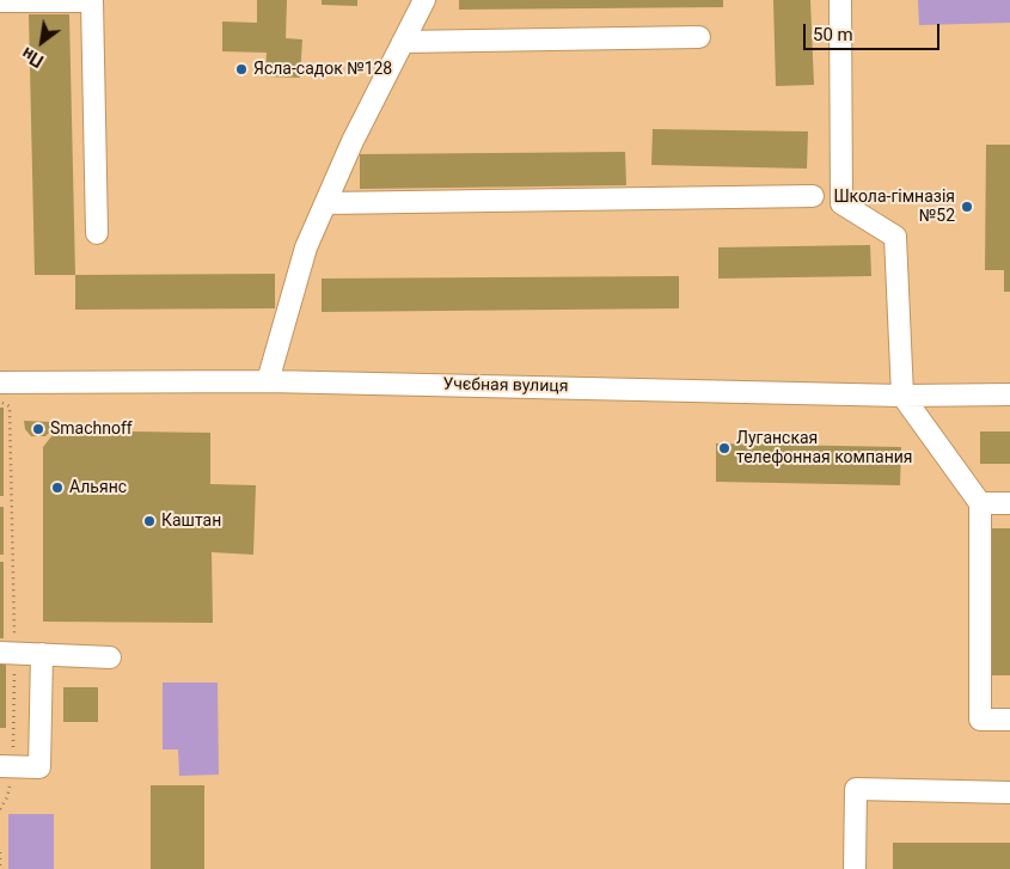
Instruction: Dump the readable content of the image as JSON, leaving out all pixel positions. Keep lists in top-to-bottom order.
{
  "streets": {
    "street": ["Учєбная вулиця"]
  },
  "places": [
    "Ясла-садок №128",
    "Школа-гімназія №52",
    "Smachnoff",
    "Луганская телефонная компания",
    "Альянс",
    "Каштан"
  ],
  "scale_bar": "50 m",
  "north": "bottom left"
}
